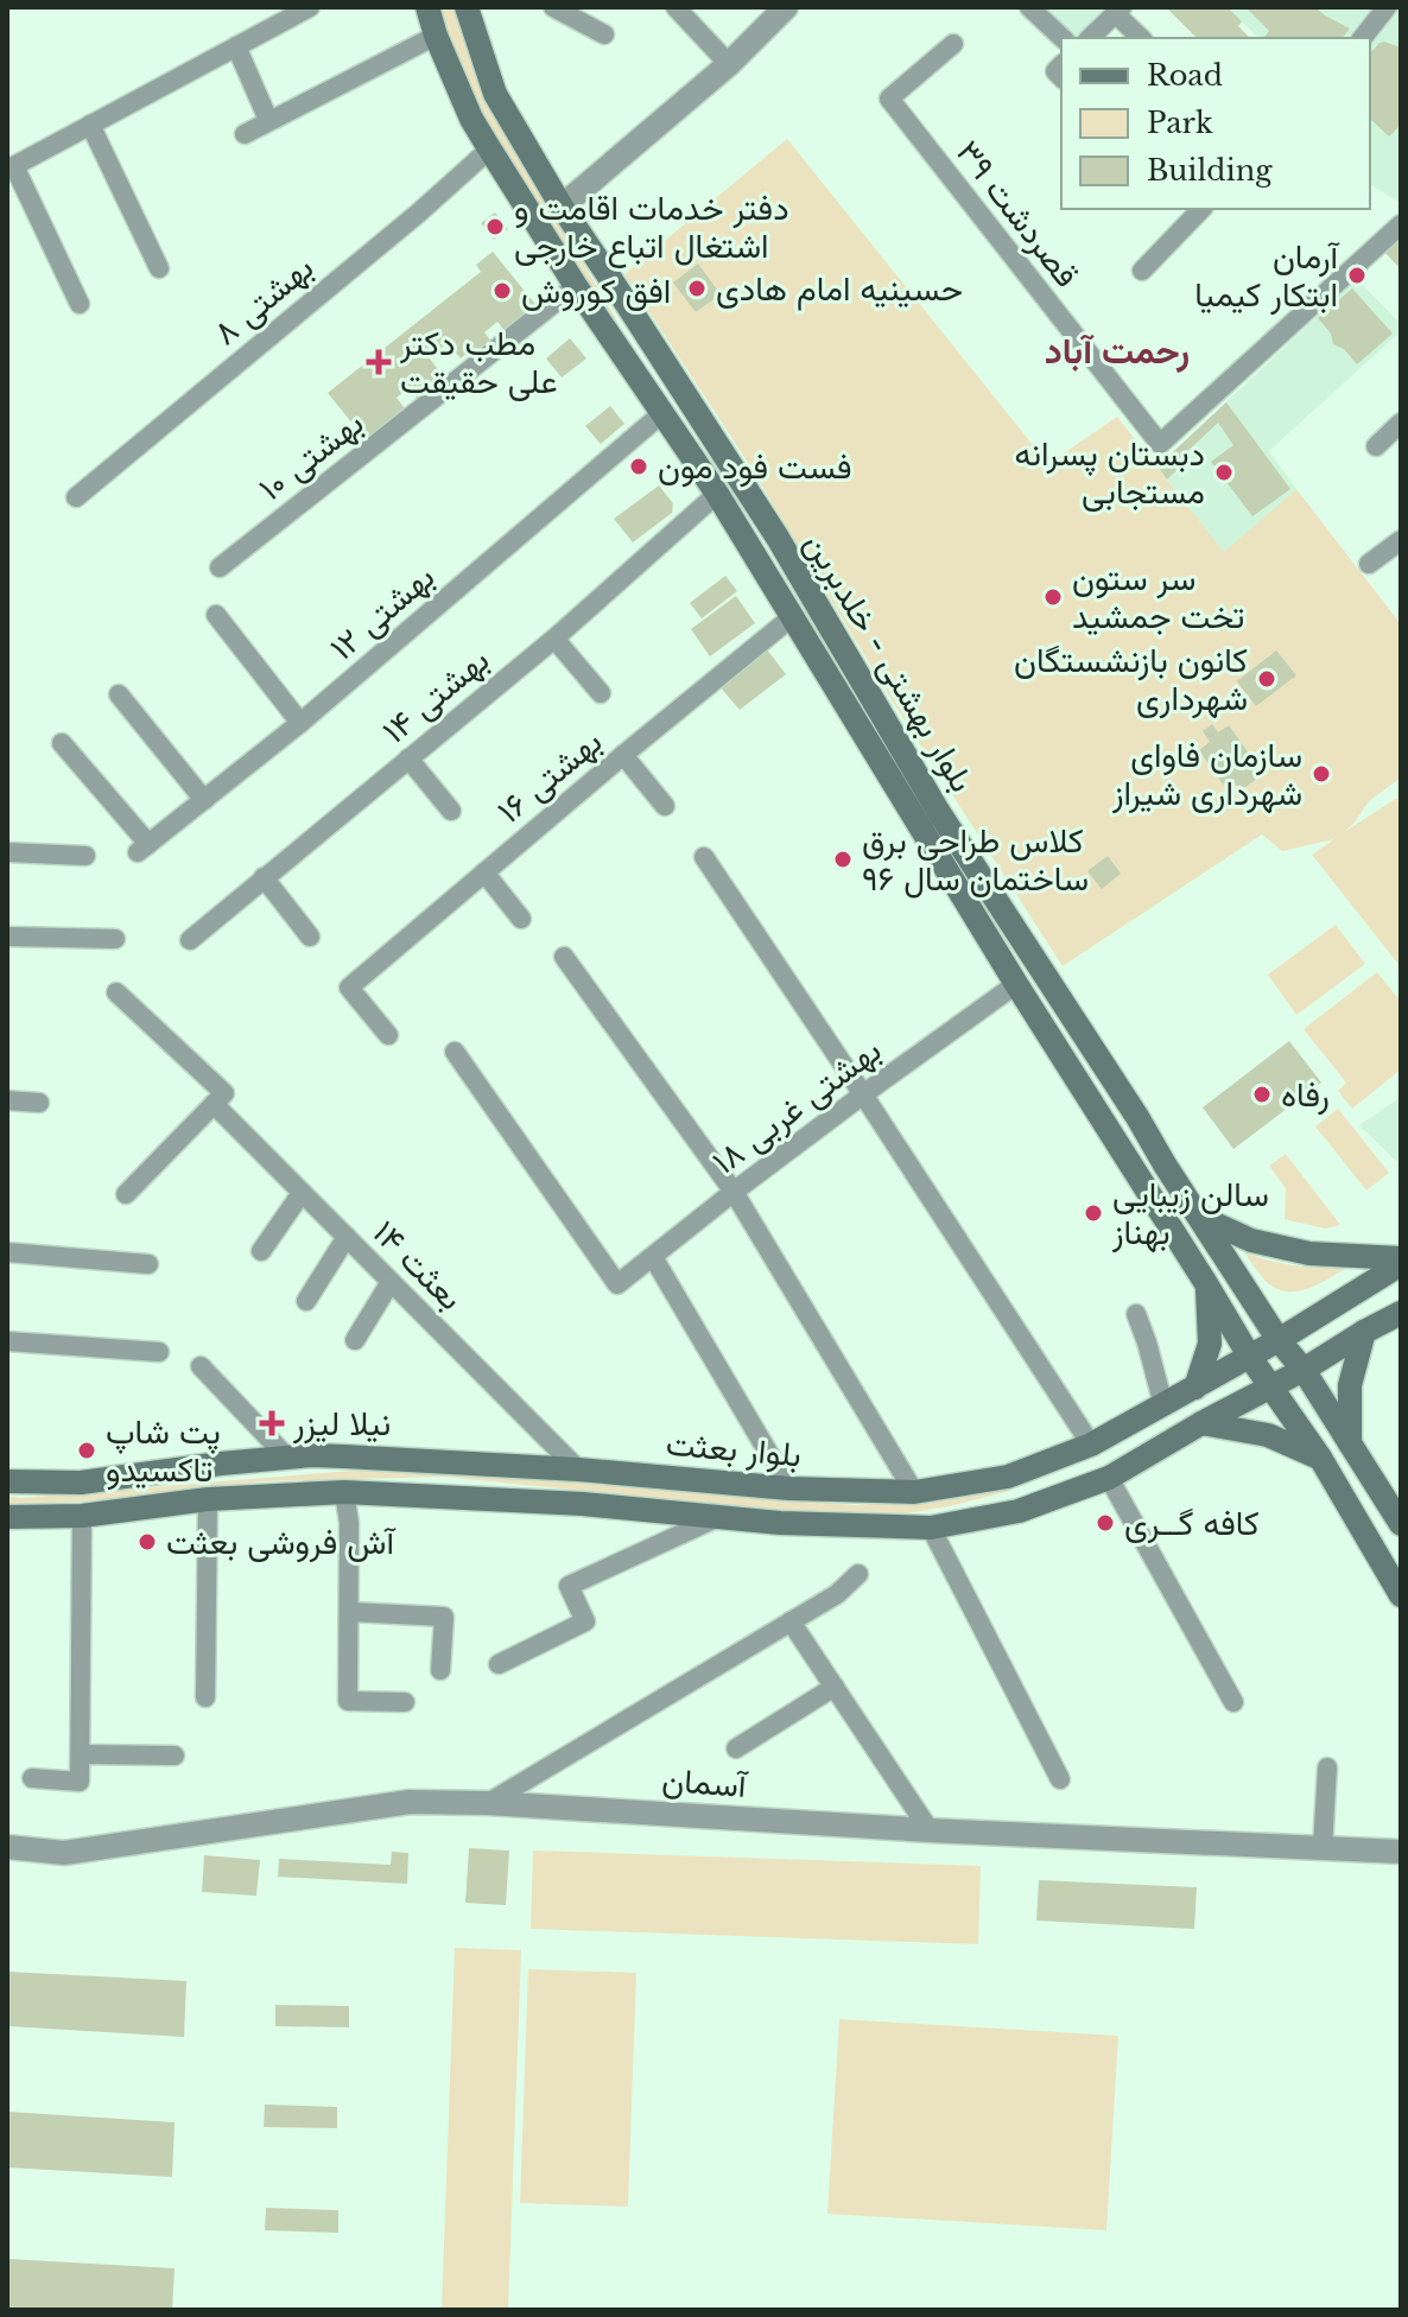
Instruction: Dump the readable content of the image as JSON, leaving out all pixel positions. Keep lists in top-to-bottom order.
{
  "streets": {
    "main road": ["بلوار بهشتی - خلدبرین", "بلوار بعثت"],
    "street": [
      "قصردشت ۳۹",
      "۸ بهشتی",
      "۱۰ بهشتی",
      "۱۲ بهشتی",
      "۱۴ بهشتی",
      "۱۶ بهشتی",
      "بهشتی غربی ۱۸",
      "بعثت ۱۴",
      "آسمان"
    ]
  },
  "crossings": [
    ["۸ بهشتی", "بلوار بهشتی - خلدبرین"],
    ["۱۰ بهشتی", "بلوار بهشتی - خلدبرین"],
    ["۱۲ بهشتی", "بلوار بهشتی - خلدبرین"],
    ["بلوار بهشتی - خلدبرین", "۱۴ بهشتی"],
    ["بلوار بهشتی - خلدبرین", "۱۶ بهشتی"],
    ["بلوار بهشتی - خلدبرین", "بهشتی غربی ۱۸"],
    ["بلوار بهشتی - خلدبرین", "بلوار بعثت"],
    ["بعثت ۱۴", "بلوار بعثت"]
  ],
  "districts": ["رحمت آباد"],
  "places": {
    "other": [
      "دفتر خدمات اقامت و اشتغال اتباع خارجی",
      "آرمان ابتکار کیمیا",
      "حسینیه امام هادی",
      "افق کوروش",
      "فست فود مون",
      "دبستان پسرانه مستجابی",
      "سر ستون تخت جمشید",
      "کانون بازنشستگان شهرداری",
      "سازمان فاوای شهرداری شیراز",
      "کلاس طراحی برق ساختمان سال ۹۶",
      "رفاه",
      "سالن زیبایی بهناز",
      "پت شاپ تاکسیدو",
      "کافه گــری",
      "آش فروشی بعثت"
    ],
    "health": ["مطب دکتر علی حقیقت", "نیلا لیزر"]
  },
  "legend": ["Road", "Park", "Building"]
}
